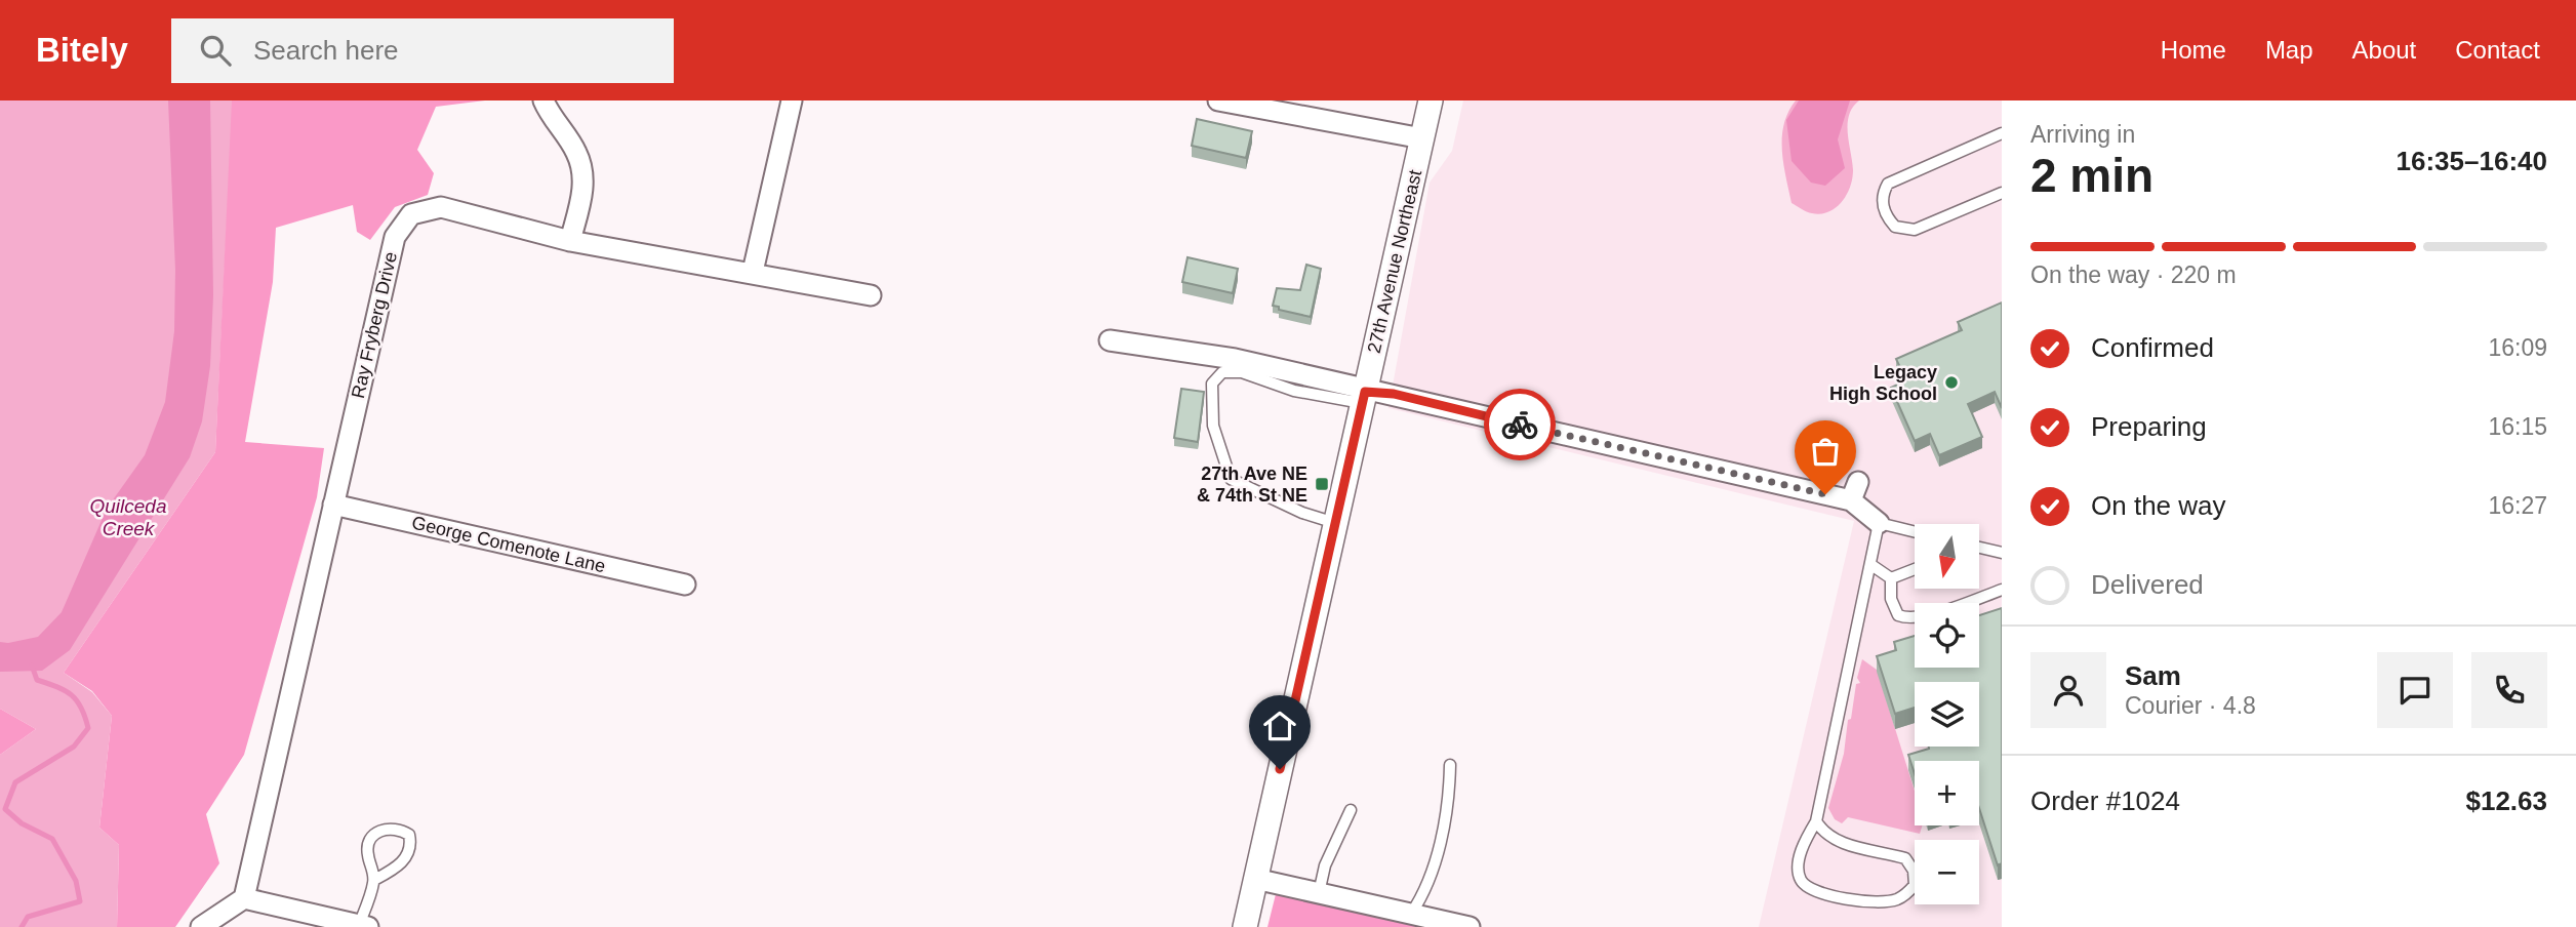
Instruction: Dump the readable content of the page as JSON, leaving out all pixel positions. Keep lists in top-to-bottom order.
{
  "streets": {
    "street": ["27th Avenue Northeast", "Ray Fryberg Drive", "George Comenote Lane"]
  },
  "crossings": [
    ["Ray Fryberg Drive", "George Comenote Lane"]
  ],
  "water": ["Quilceda Creek"],
  "places": {
    "other": ["Legacy High School"],
    "transit": ["27th Ave NE & 74th St NE"]
  },
  "north": "bottom",
  "page": {
    "header": "Bitely",
    "search": "Search here",
    "nav": [
      "Home",
      "Map",
      "About",
      "Contact"
    ],
    "heading": ["2 min", "Arriving in", "16:35–16:40"],
    "panel": [
      "Sam",
      "Courier · 4.8",
      "Order #1024",
      "$12.63"
    ],
    "bar": "On the way · 220 m",
    "list": [
      ["Confirmed", "16:09"],
      ["Preparing", "16:15"],
      ["On the way", "16:27"],
      "Delivered"
    ],
    "map_buttons": ["+", "−"]
  }
}
